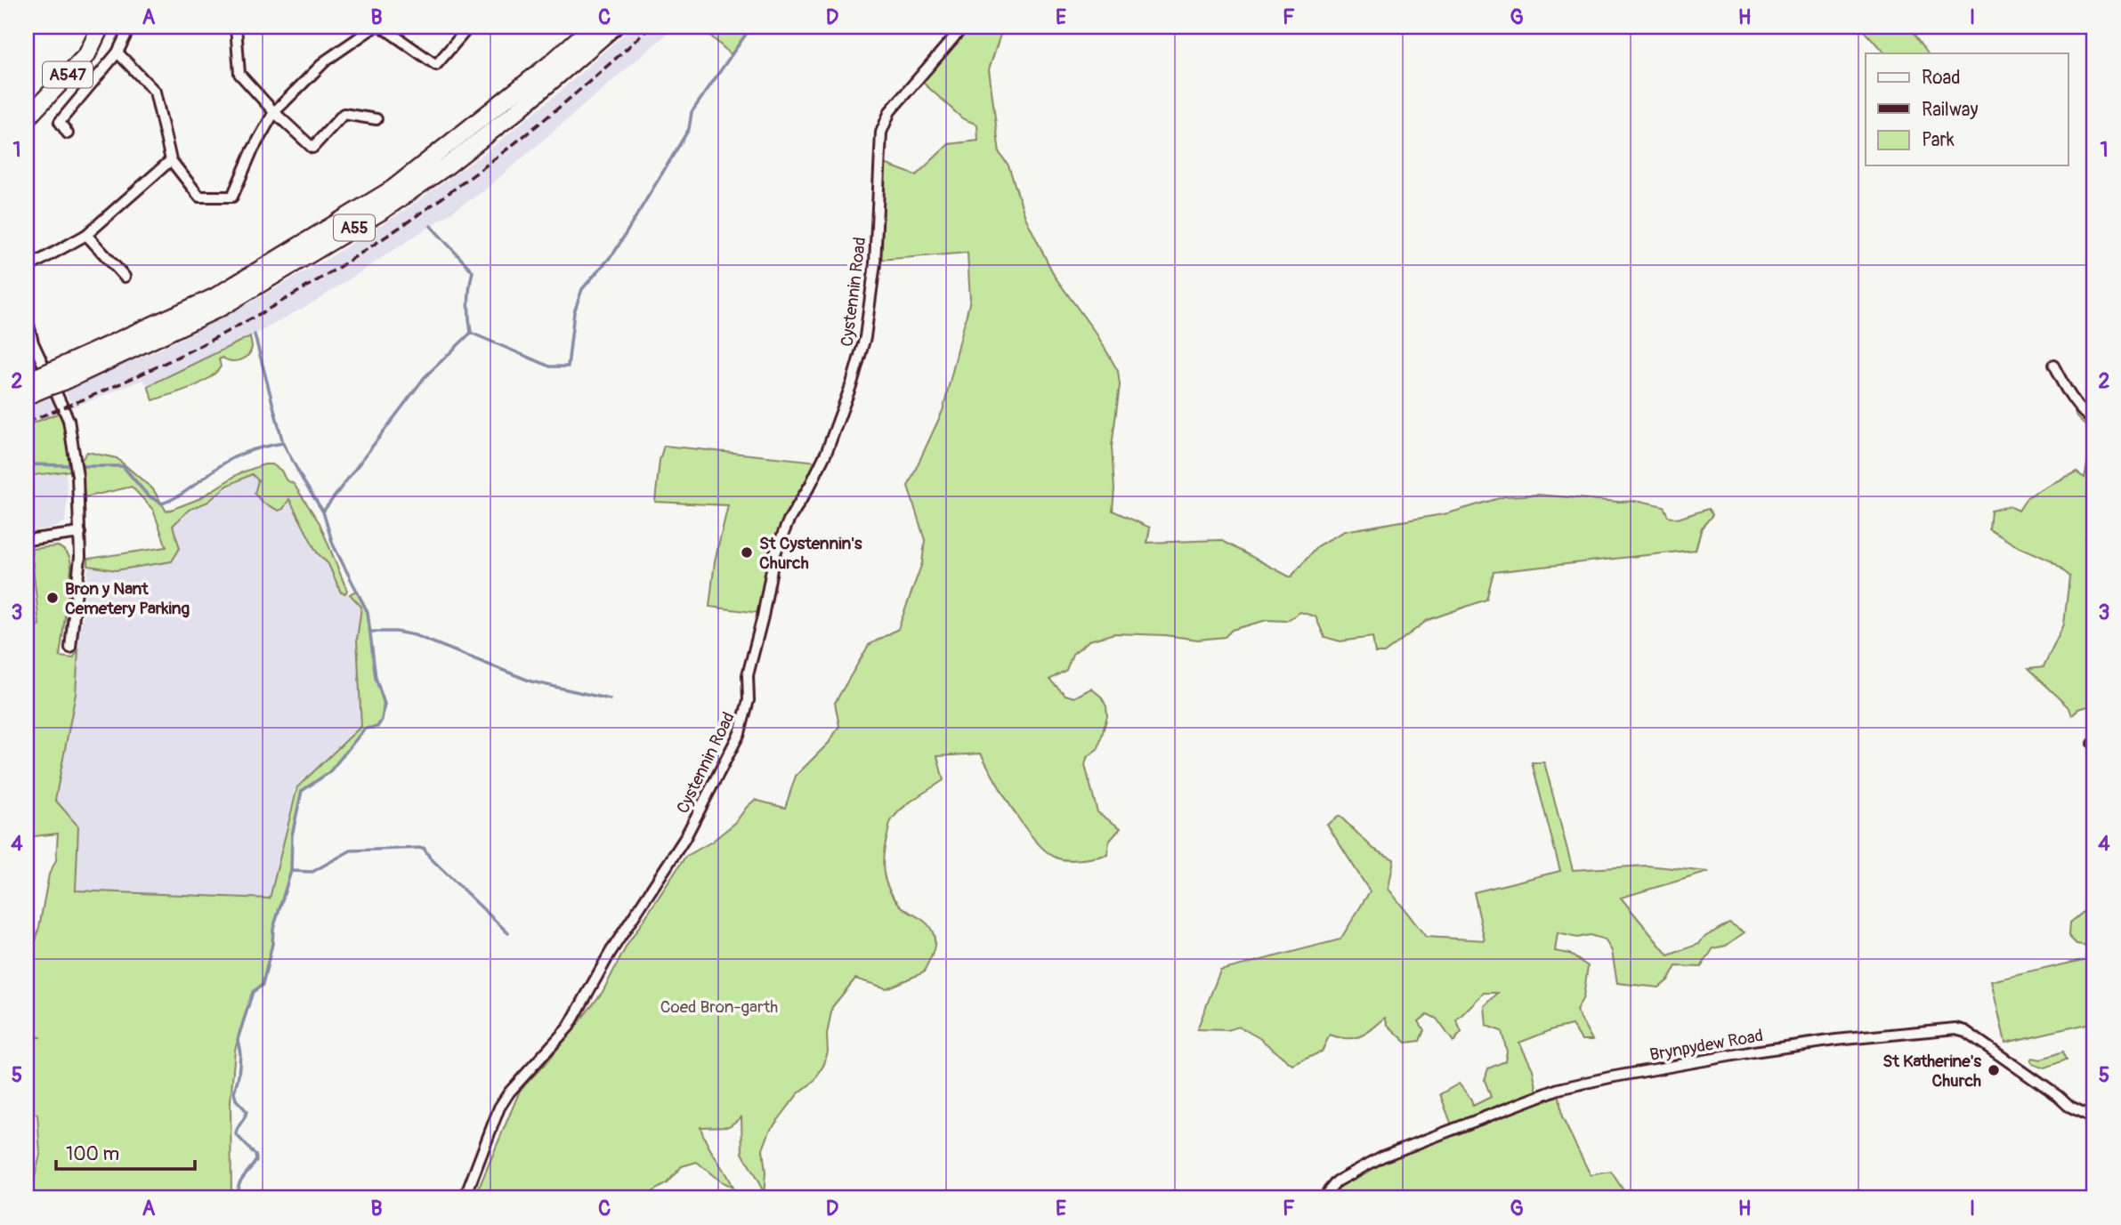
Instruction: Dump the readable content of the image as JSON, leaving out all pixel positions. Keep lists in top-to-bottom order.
{
  "streets": {
    "main road": ["A547", "A55"],
    "street": ["Cystennin Road", "Brynpydew Road"]
  },
  "parks": ["Coed Bron-garth"],
  "places": ["St Cystennin's Church", "Bron y Nant Cemetery Parking", "St Katherine's Church"],
  "legend": ["Road", "Railway", "Park"],
  "scale_bar": "100 m",
  "grid": {
    "columns": [
      "A",
      "B",
      "C",
      "D",
      "E",
      "F",
      "G",
      "H",
      "I"
    ],
    "rows": [
      "1",
      "2",
      "3",
      "4",
      "5"
    ]
  }
}
